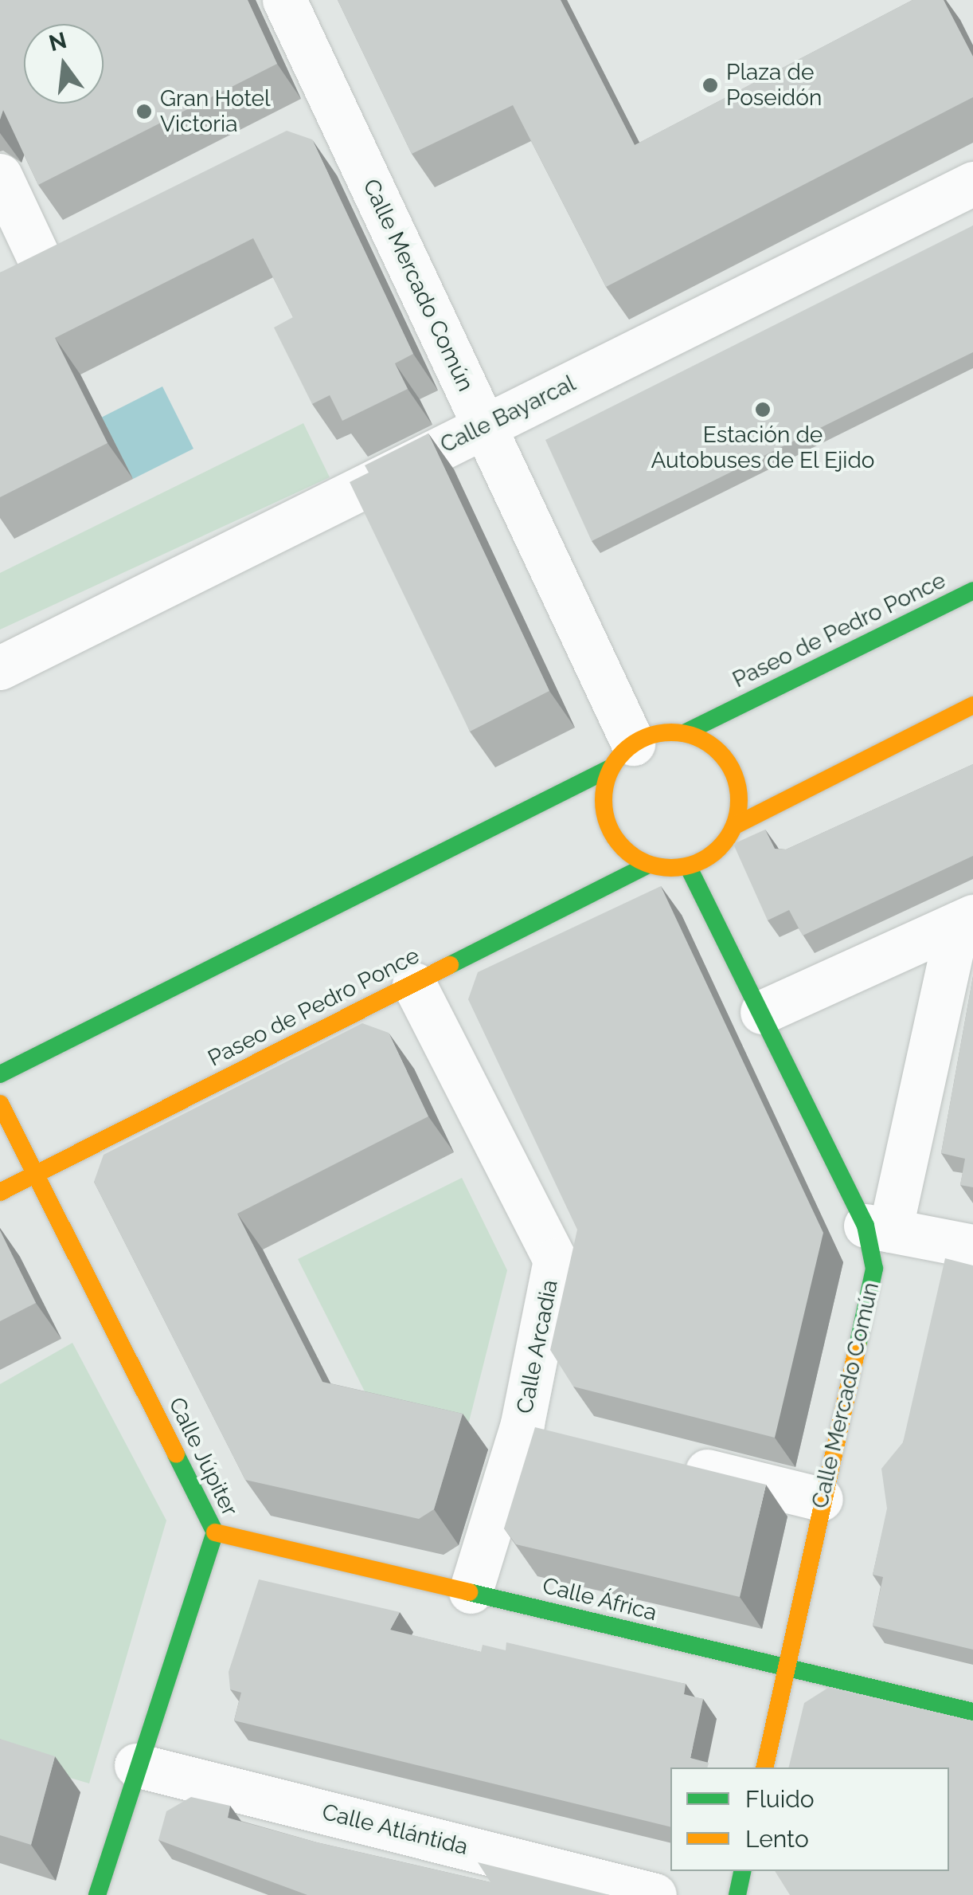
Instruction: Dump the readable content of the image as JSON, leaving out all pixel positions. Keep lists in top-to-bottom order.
{
  "streets": {
    "street": [
      "Calle Mercado Común",
      "Calle Bayarcal",
      "Paseo de Pedro Ponce",
      "Calle Arcadia",
      "Calle Júpiter",
      "Calle África",
      "Calle Atlántida"
    ]
  },
  "crossings": [
    ["Calle Mercado Común", "Calle Bayarcal"],
    ["Calle Mercado Común", "Paseo de Pedro Ponce"],
    ["Calle Mercado Común", "Calle África"],
    ["Paseo de Pedro Ponce", "Calle Arcadia"],
    ["Paseo de Pedro Ponce", "Calle Júpiter"],
    ["Calle Arcadia", "Calle África"],
    ["Calle Júpiter", "Calle África"],
    ["Calle Júpiter", "Calle Atlántida"]
  ],
  "places": ["Plaza de Poseidón", "Gran Hotel Victoria", "Estación de Autobuses de El Ejido"],
  "legend": ["Fluido", "Lento"],
  "north": "top"
}
